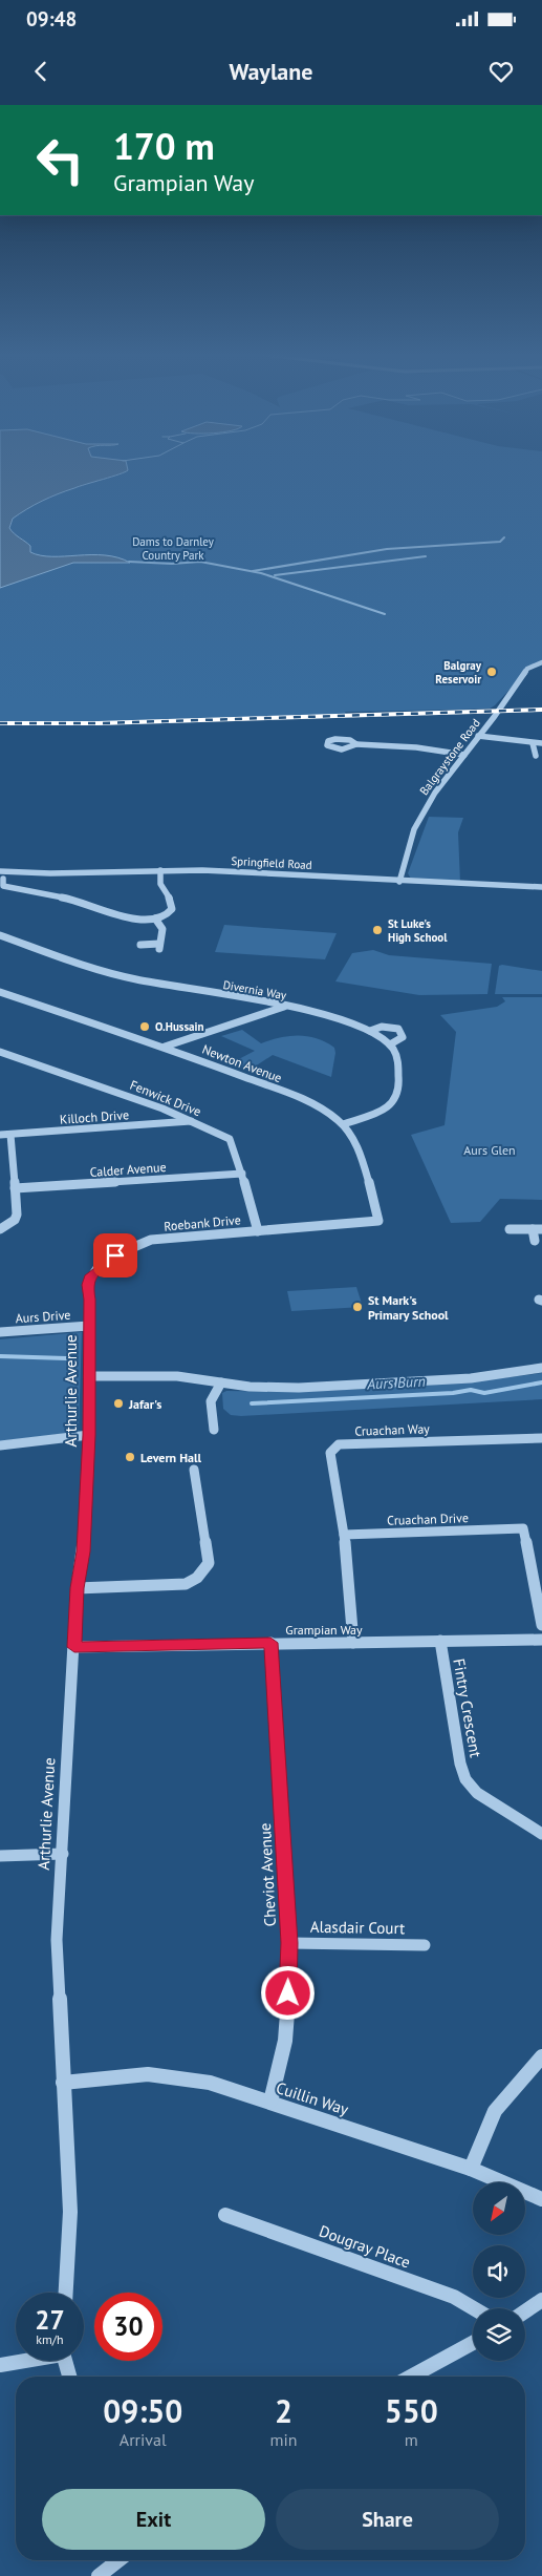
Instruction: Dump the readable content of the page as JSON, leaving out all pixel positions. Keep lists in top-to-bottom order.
{
  "streets": {
    "street": [
      "Balgraystone Road",
      "Springfield Road",
      "Divernia Way",
      "Newton Avenue",
      "Fenwick Drive",
      "Killoch Drive",
      "Calder Avenue",
      "Roebank Drive",
      "Aurs Drive",
      "Arthurlie Avenue",
      "Cruachan Way",
      "Cruachan Drive",
      "Grampian Way",
      "Fintry Crescent",
      "Cheviot Avenue",
      "Alasdair Court",
      "Cuillin Way",
      "Dougray Place"
    ]
  },
  "crossings": [
    ["Balgraystone Road", "Springfield Road"],
    ["Newton Avenue", "Roebank Drive"],
    ["Fenwick Drive", "Killoch Drive"],
    ["Fenwick Drive", "Calder Avenue"],
    ["Fenwick Drive", "Roebank Drive"],
    ["Roebank Drive", "Aurs Drive"],
    ["Roebank Drive", "Arthurlie Avenue"],
    ["Aurs Drive", "Arthurlie Avenue"],
    ["Arthurlie Avenue", "Grampian Way"],
    ["Arthurlie Avenue", "Cuillin Way"],
    ["Cruachan Way", "Cruachan Drive"],
    ["Grampian Way", "Fintry Crescent"],
    ["Grampian Way", "Cheviot Avenue"],
    ["Cheviot Avenue", "Alasdair Court"],
    ["Cheviot Avenue", "Cuillin Way"]
  ],
  "water": ["Aurs Burn"],
  "parks": ["Dams to Darnley Country Park", "Aurs Glen"],
  "places": [
    "Balgray Reservoir",
    "St Luke's High School",
    "O.Hussain",
    "St Mark's Primary School",
    "Jafar's",
    "Levern Hall"
  ],
  "north": "bottom left",
  "page": {
    "status": "09:48",
    "header": "Waylane",
    "turn": ["170 m", "Grampian Way"],
    "speed": "27 km/h",
    "limit": "30",
    "eta": [
      "09:50",
      "Arrival",
      "2",
      "min",
      "550",
      "m"
    ],
    "buttons": ["Exit", "Share"]
  }
}
